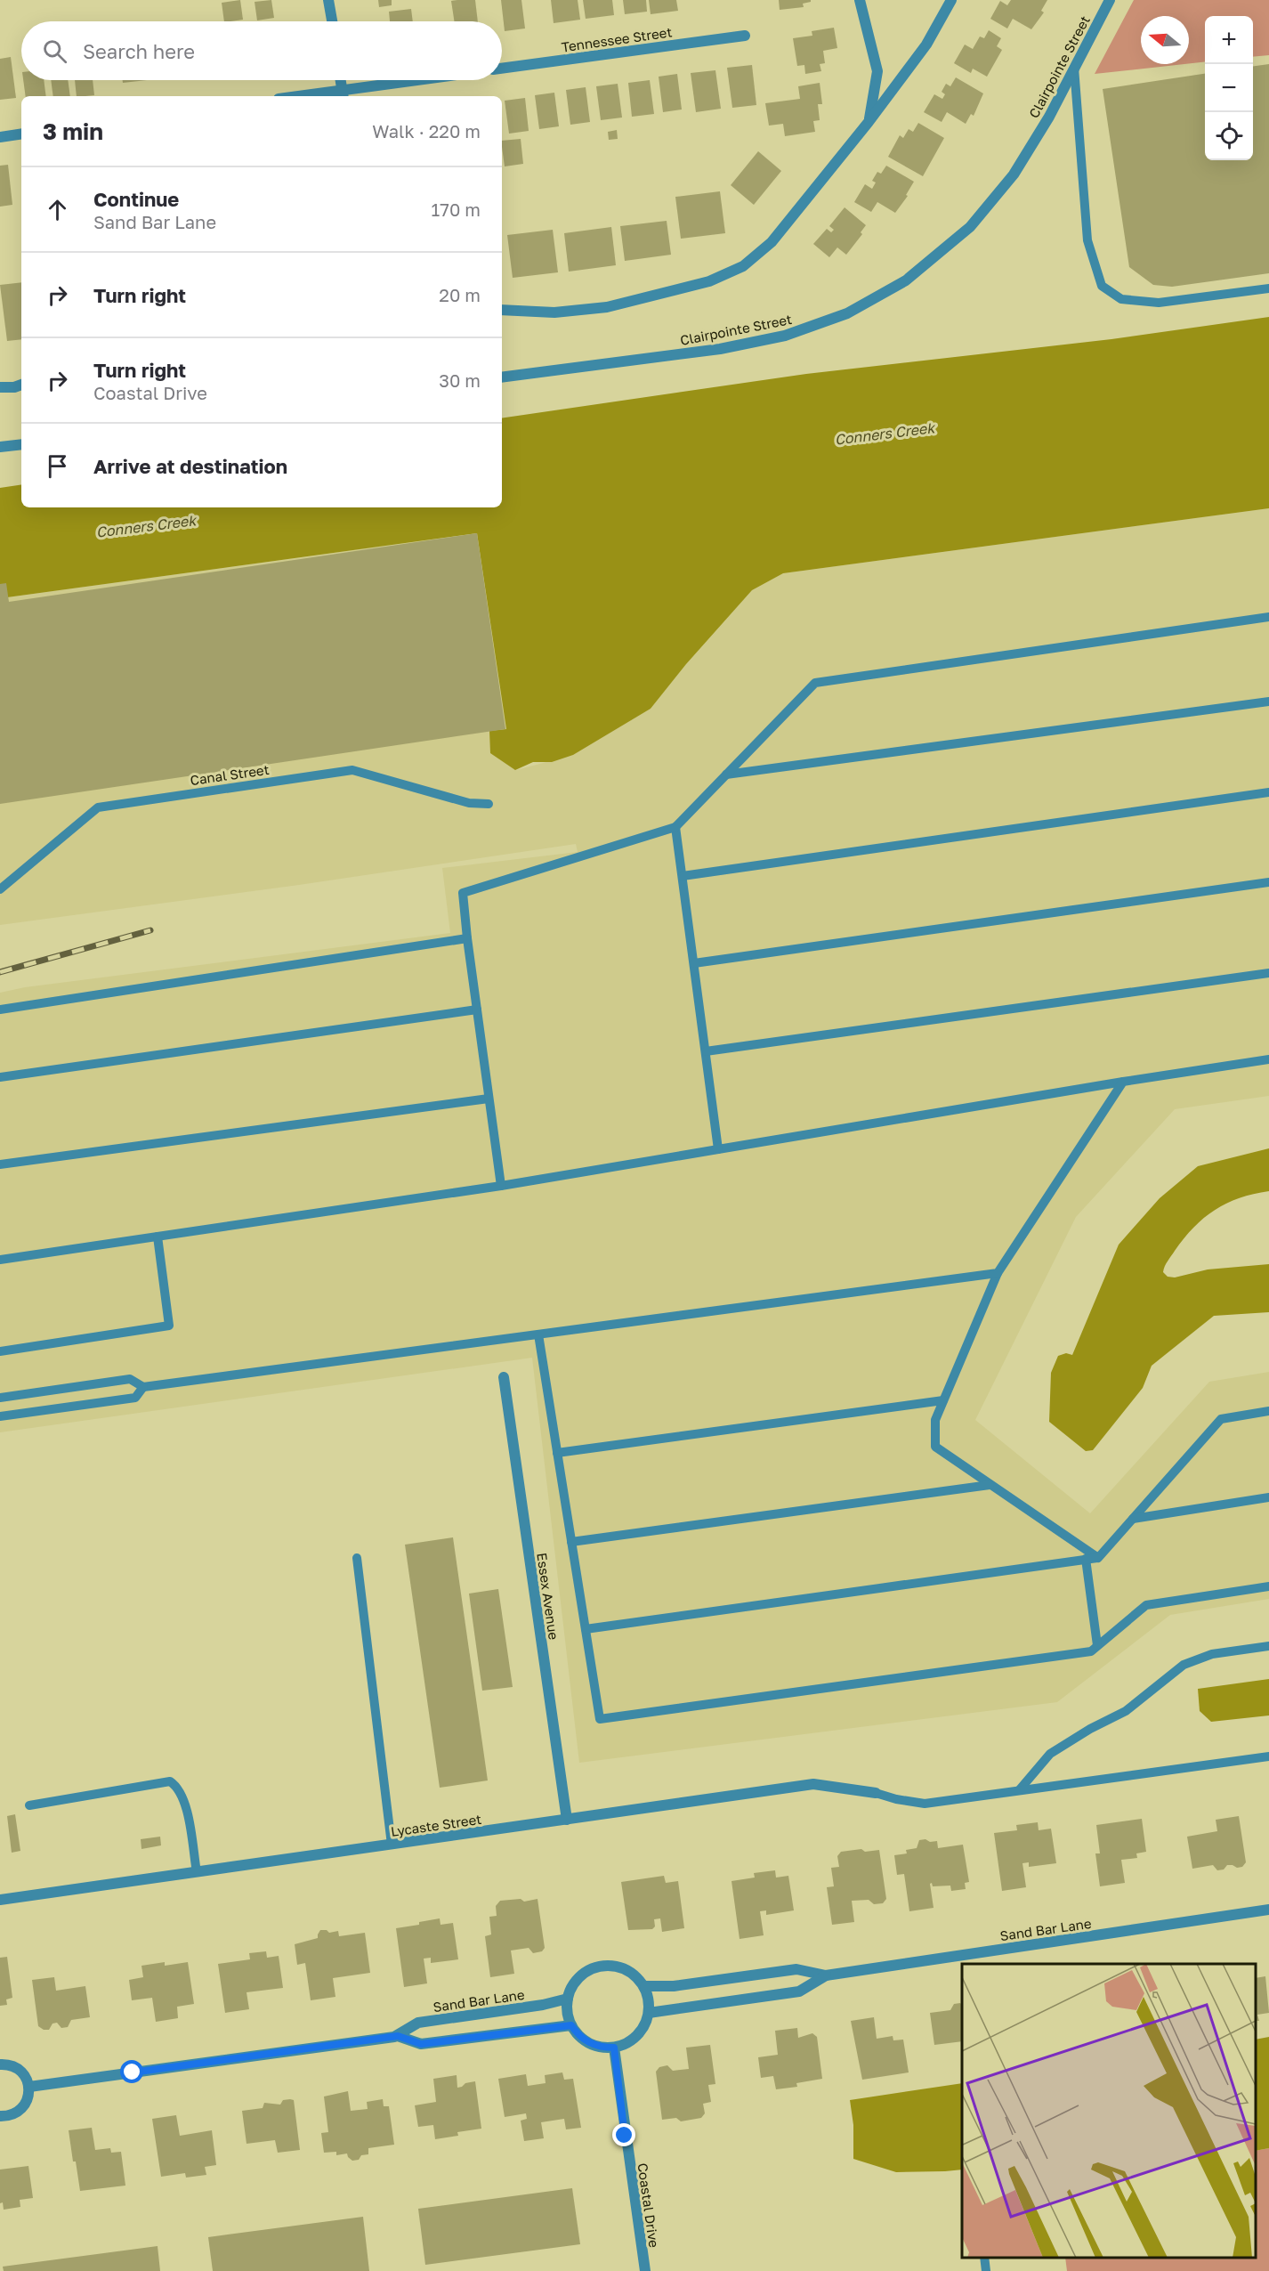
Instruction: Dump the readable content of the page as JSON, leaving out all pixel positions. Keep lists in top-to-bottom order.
{
  "streets": {
    "street": [
      "Tennessee Street",
      "Clairpointe Street",
      "Essex Avenue",
      "Lycaste Street",
      "Sand Bar Lane",
      "Coastal Drive"
    ],
    "lane": ["Canal Street"]
  },
  "crossings": [
    ["Essex Avenue", "Lycaste Street"],
    ["Sand Bar Lane", "Coastal Drive"]
  ],
  "water": ["Conners Creek"],
  "north": "left",
  "page": {
    "map_buttons": ["+", "−"],
    "search": "Search here",
    "heading": ["3 min", "Walk · 220 m"],
    "list": [
      ["Continue", "Sand Bar Lane", "170 m"],
      ["Turn right", "20 m"],
      ["Turn right", "Coastal Drive", "30 m"],
      "Arrive at destination"
    ]
  }
}
